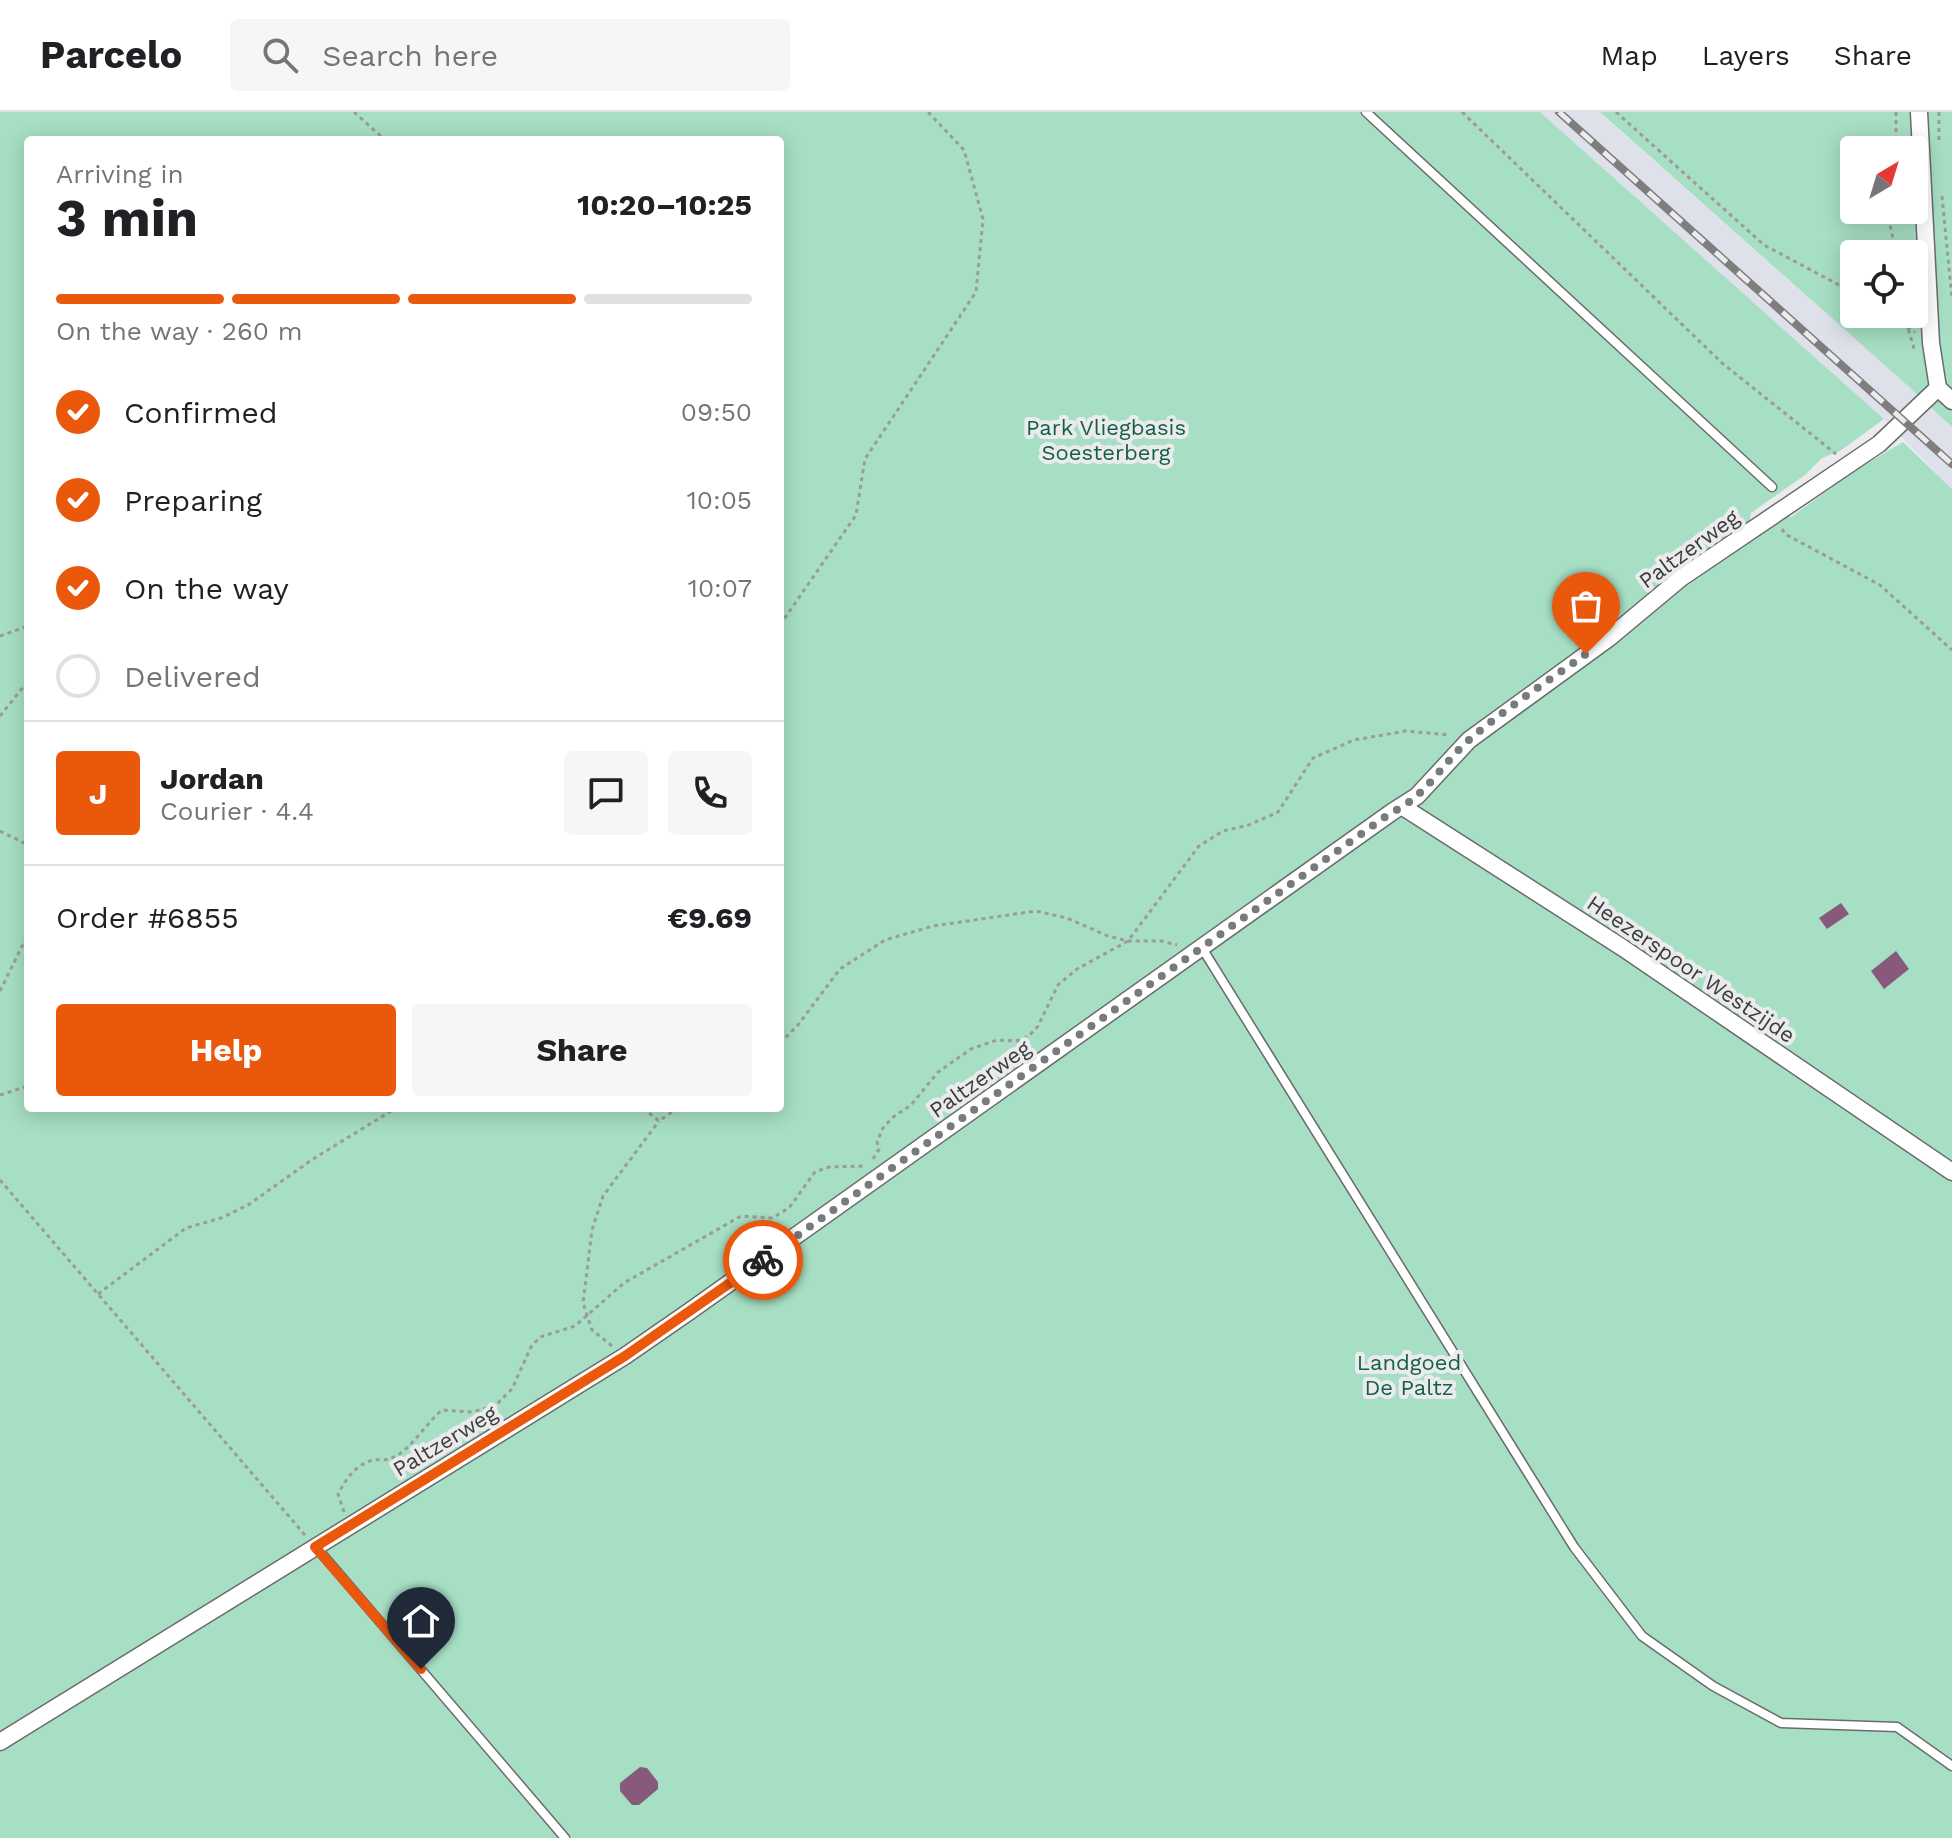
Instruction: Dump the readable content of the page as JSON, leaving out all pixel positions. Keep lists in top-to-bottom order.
{
  "streets": {
    "street": ["Paltzerweg", "Heezerspoor Westzijde"]
  },
  "crossings": [
    ["Paltzerweg", "Heezerspoor Westzijde"]
  ],
  "parks": ["Park Vliegbasis Soesterberg", "Landgoed De Paltz"],
  "north": "top right",
  "page": {
    "header": "Parcelo",
    "search": "Search here",
    "nav": ["Map", "Layers", "Share"],
    "heading": ["3 min", "Arriving in", "10:20–10:25"],
    "panel": [
      "Jordan",
      "Courier · 4.4",
      "Order #6855",
      "€9.69"
    ],
    "bar": "On the way · 260 m",
    "list": [
      ["Confirmed", "09:50"],
      ["Preparing", "10:05"],
      ["On the way", "10:07"],
      "Delivered"
    ],
    "round": "J",
    "buttons": ["Help", "Share"]
  }
}
